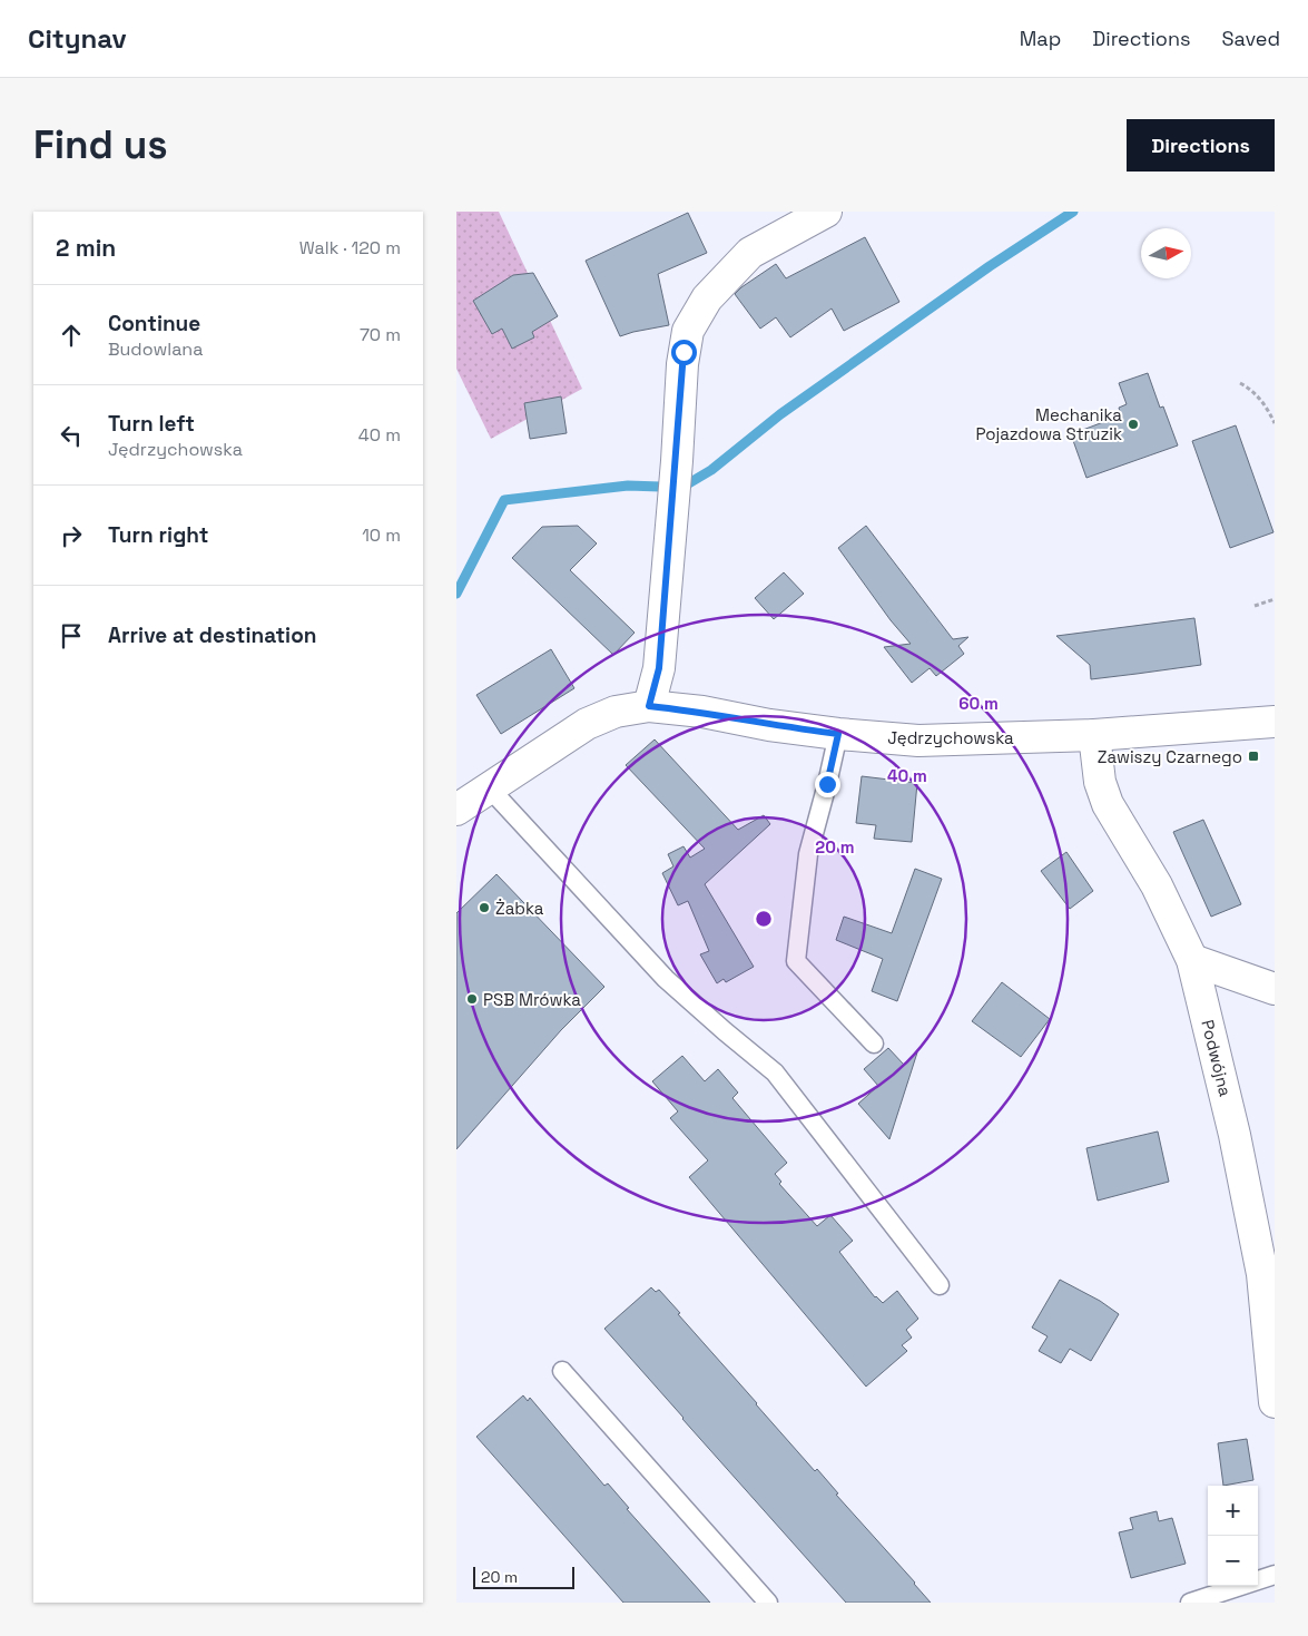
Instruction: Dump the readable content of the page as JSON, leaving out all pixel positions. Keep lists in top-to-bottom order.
{
  "streets": {
    "street": ["Jędrzychowska", "Podwójna"]
  },
  "crossings": [
    ["Jędrzychowska", "Podwójna"]
  ],
  "places": {
    "other": ["Mechanika Pojazdowa Struzik", "Żabka", "PSB Mrówka"],
    "transit": ["Zawiszy Czarnego"]
  },
  "scale_bar": "20 m",
  "north": "right",
  "page": {
    "header": "Citynav",
    "nav": ["Map", "Directions", "Saved"],
    "buttons": "Directions",
    "title": "Find us",
    "heading": ["2 min", "Walk · 120 m"],
    "list": [
      ["Continue", "Budowlana", "70 m"],
      ["Turn left", "Jędrzychowska", "40 m"],
      ["Turn right", "10 m"],
      "Arrive at destination"
    ],
    "map_buttons": ["+", "−"],
    "scale": "20 m"
  },
  "rings": ["60 m", "40 m", "20 m"]
}
